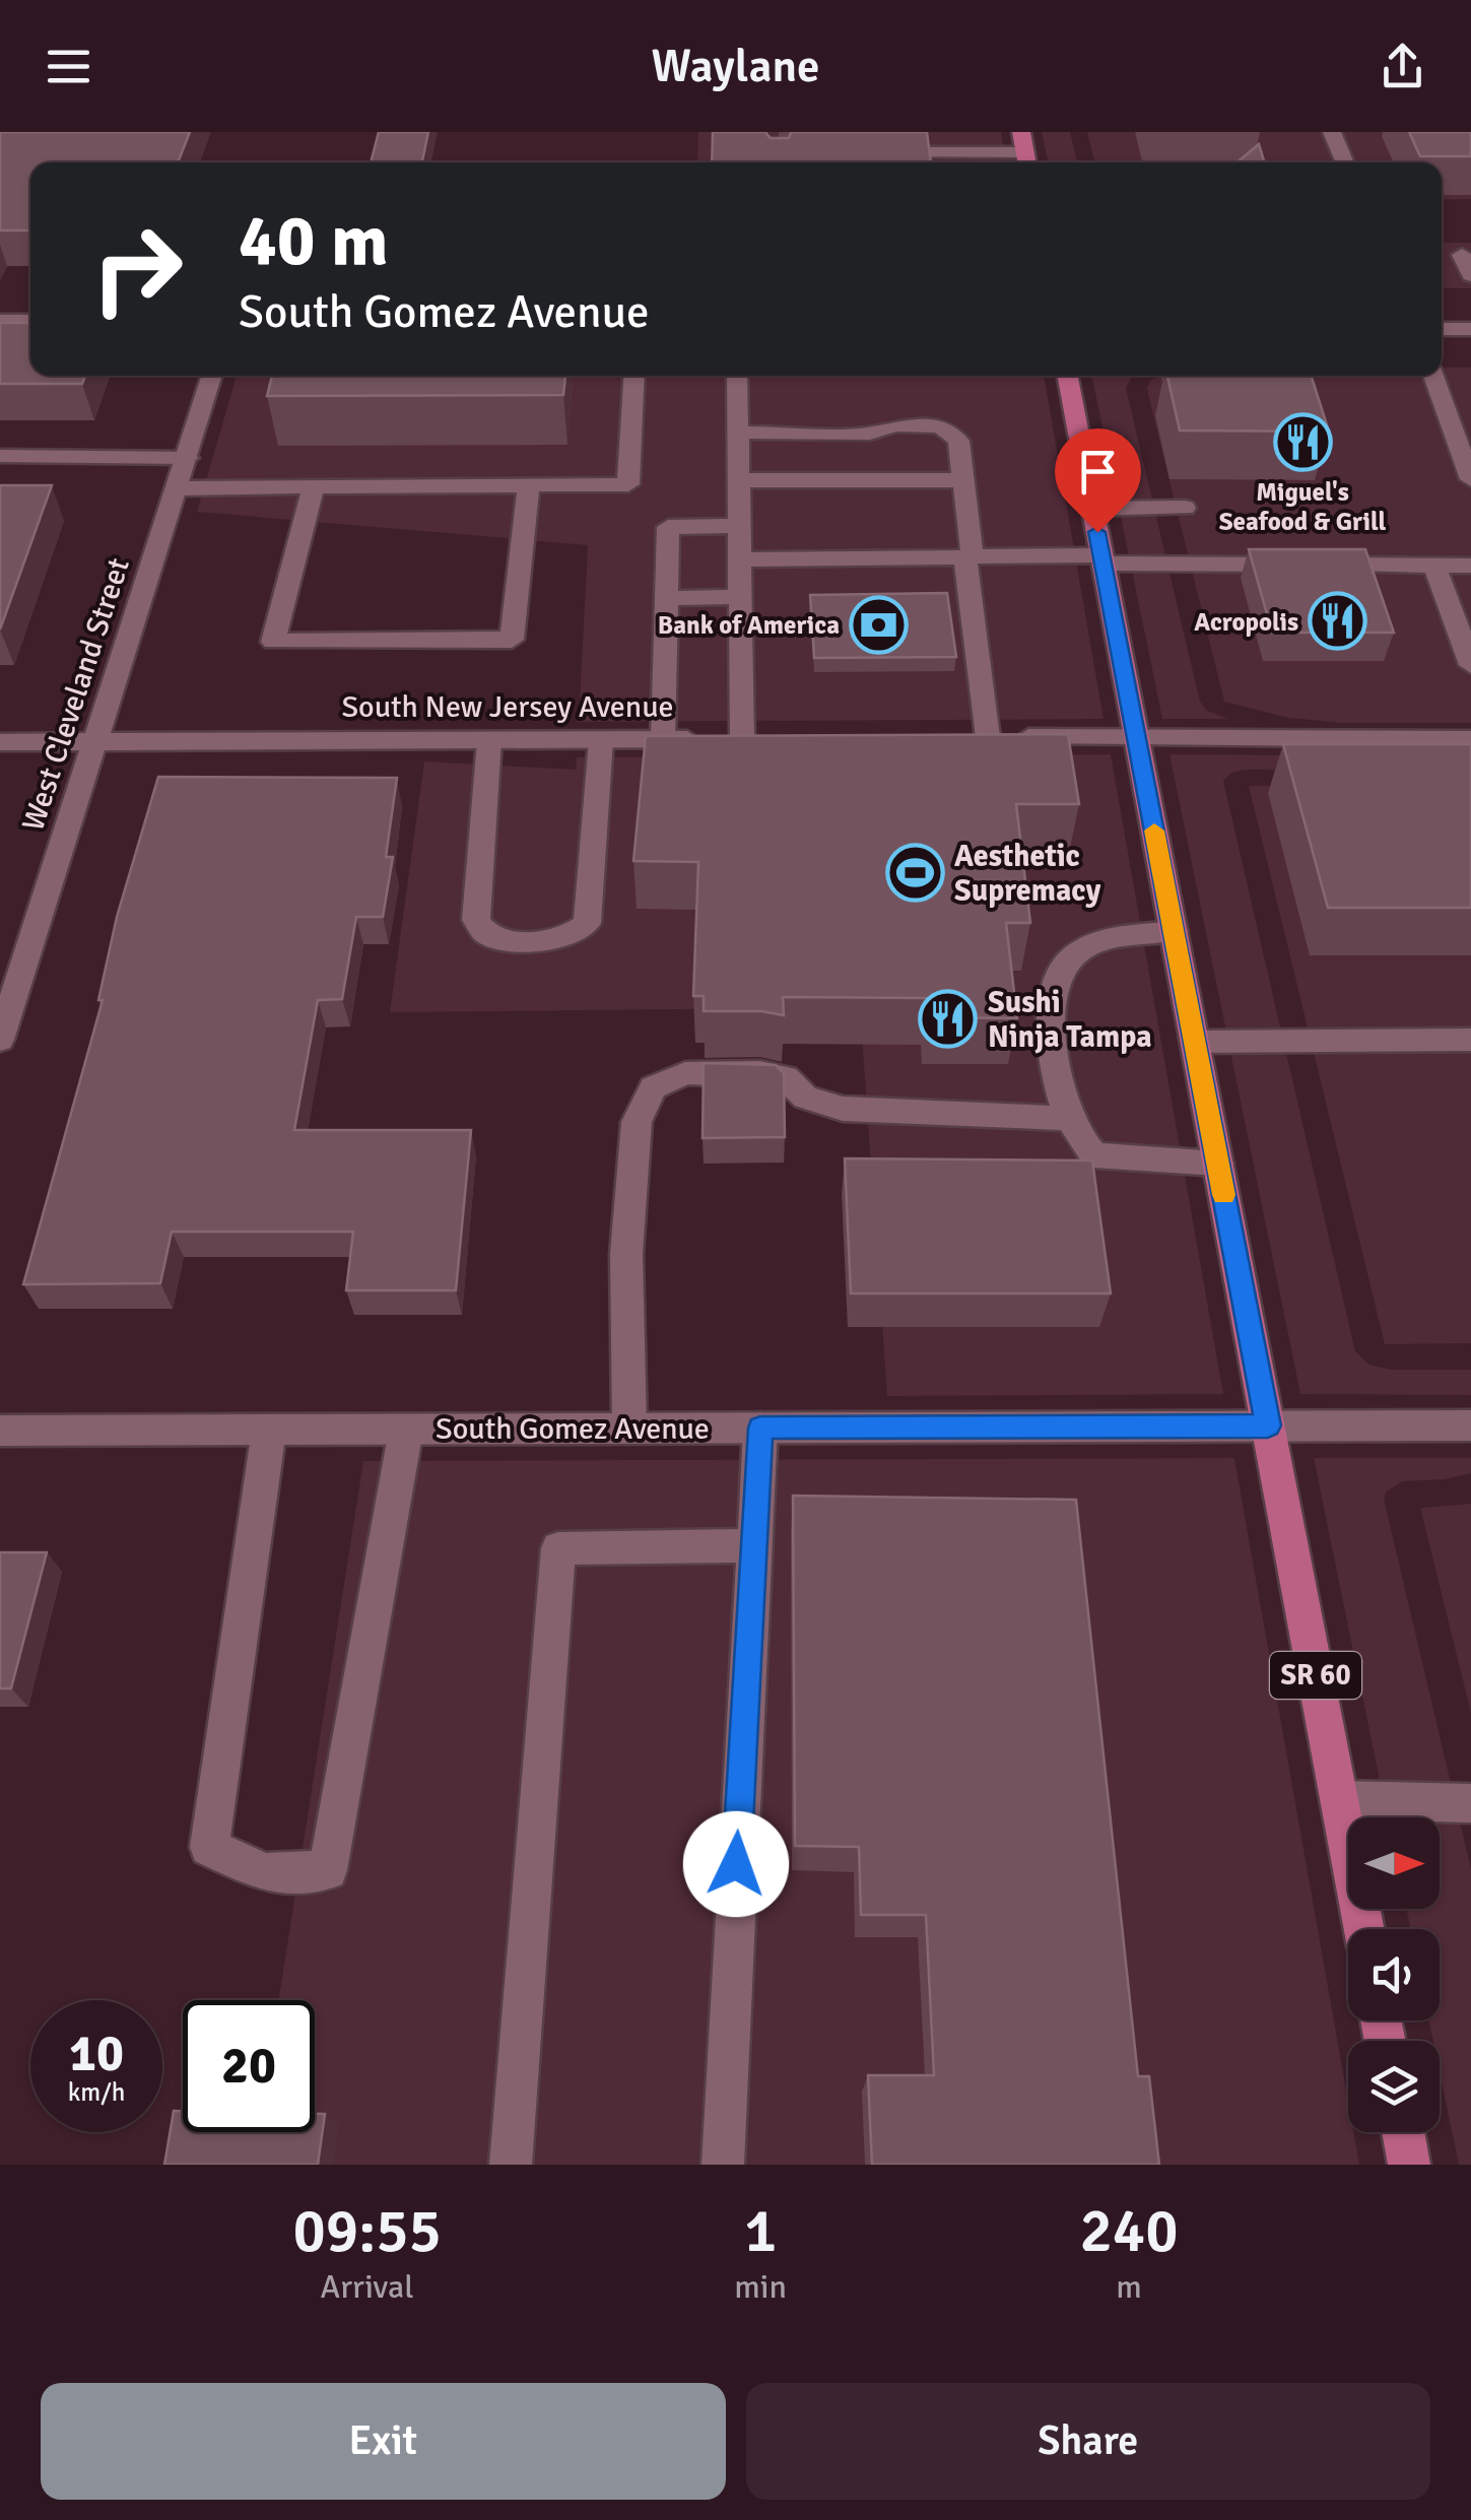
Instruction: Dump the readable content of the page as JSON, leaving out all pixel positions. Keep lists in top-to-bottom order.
{
  "streets": {
    "main road": ["SR 60"],
    "street": ["West Cleveland Street", "South New Jersey Avenue", "South Gomez Avenue"]
  },
  "crossings": [
    ["West Cleveland Street", "South New Jersey Avenue"],
    ["South Gomez Avenue", "SR 60"]
  ],
  "places": {
    "restaurant": ["Miguel's Seafood & Grill", "Acropolis", "Sushi Ninja Tampa"],
    "bank": ["Bank of America"],
    "sports": ["Aesthetic Supremacy"]
  },
  "north": "right",
  "page": {
    "header": "Waylane",
    "turn": ["40 m", "South Gomez Avenue"],
    "speed": "10 km/h",
    "limit": "20",
    "eta": [
      "09:55",
      "Arrival",
      "1",
      "min",
      "240",
      "m"
    ],
    "buttons": ["Exit", "Share"]
  }
}
